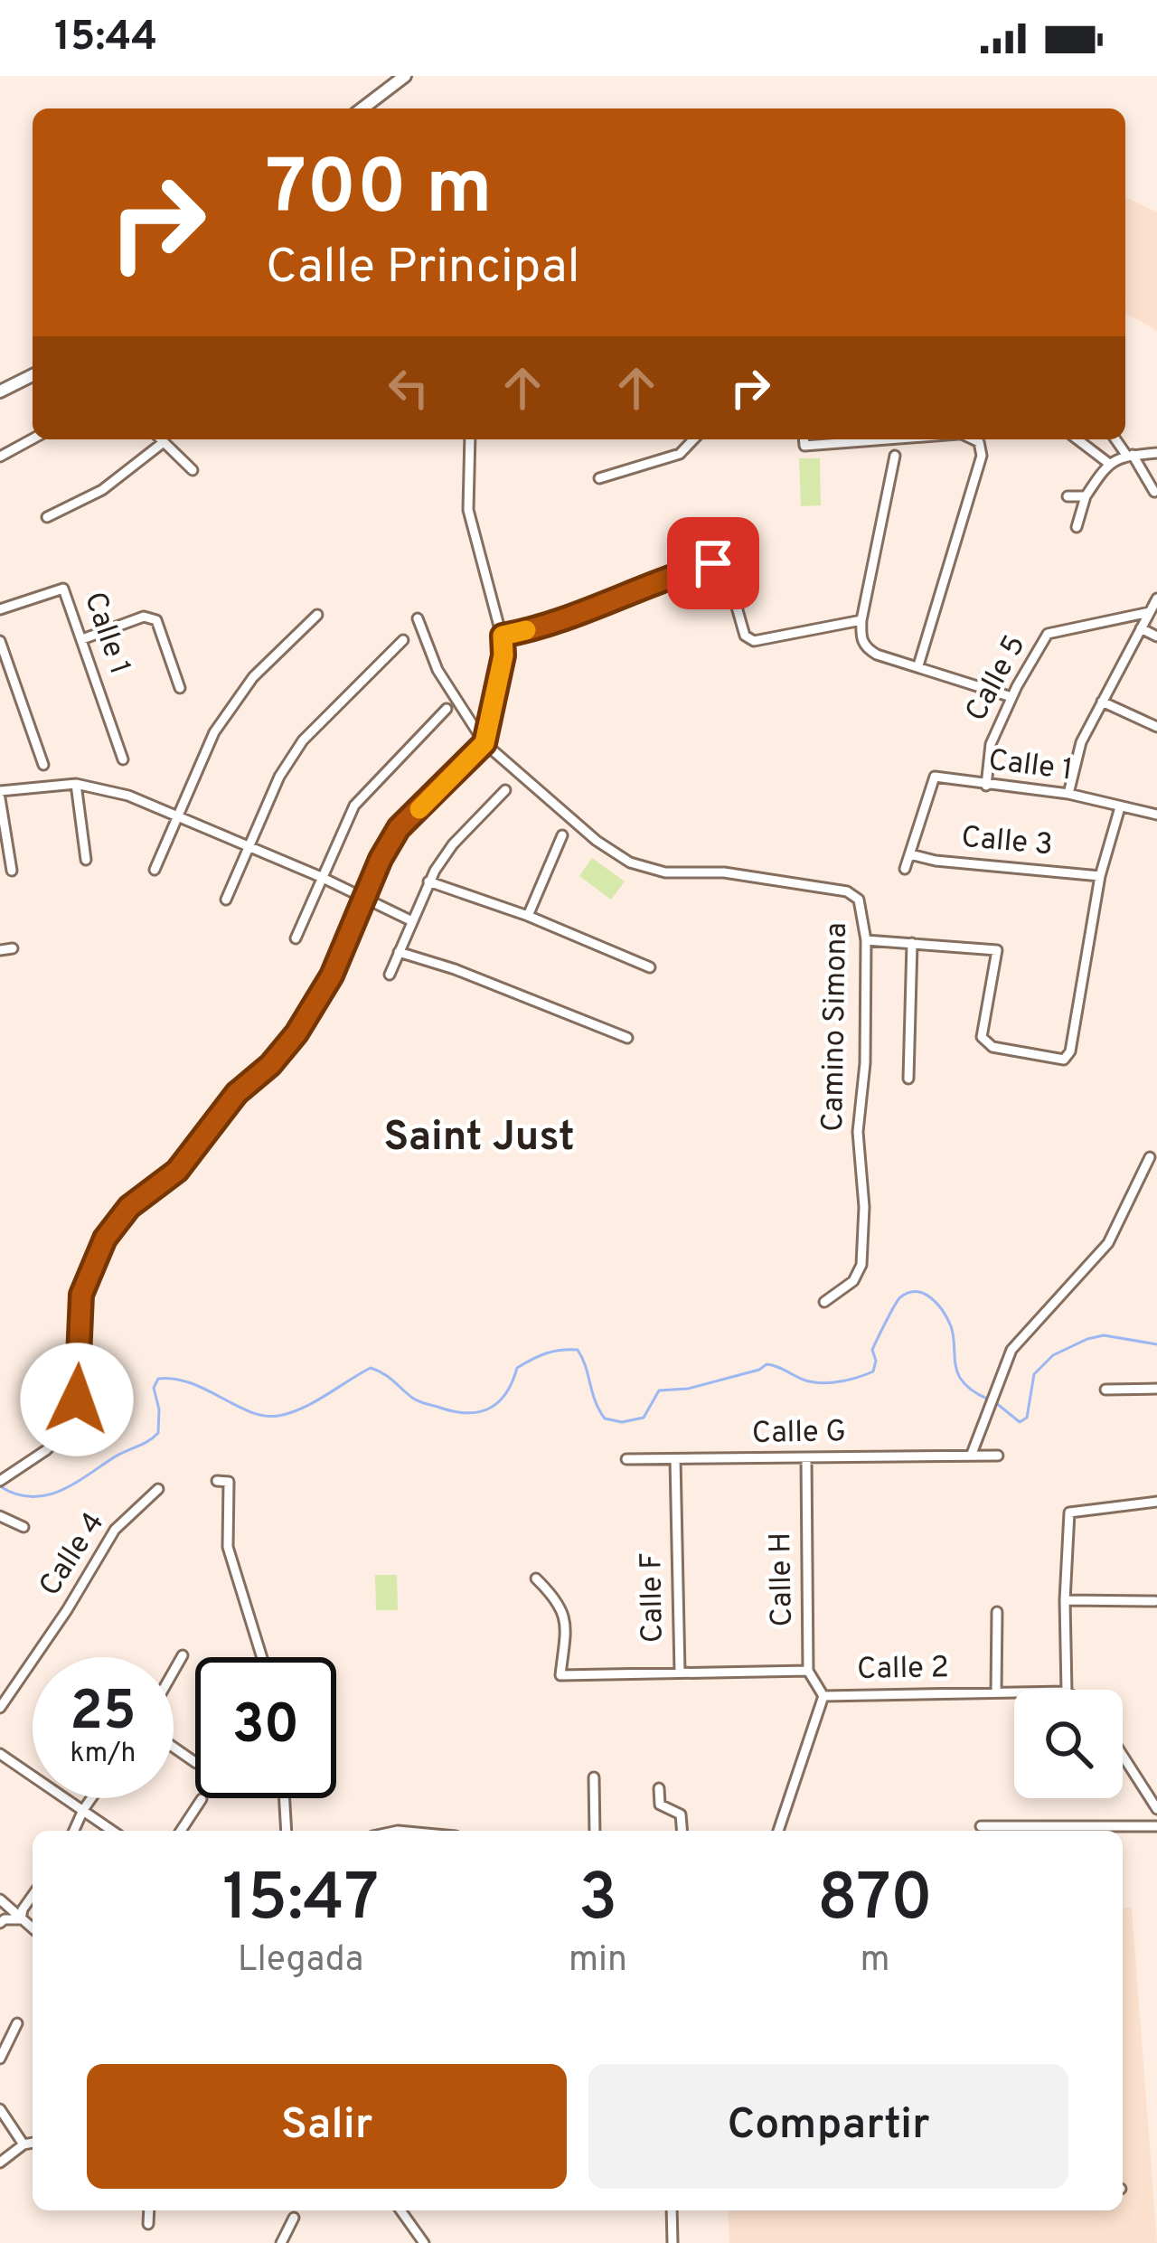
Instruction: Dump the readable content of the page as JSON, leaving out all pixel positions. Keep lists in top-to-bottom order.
{
  "streets": {
    "street": [
      "Calle 1",
      "Calle 5",
      "Calle 3",
      "Camino Simona",
      "Calle G",
      "Calle 4",
      "Calle H",
      "Calle F",
      "Calle 2"
    ]
  },
  "crossings": [
    ["Calle 1", "Calle 5"],
    ["Calle 1", "Calle 3"],
    ["Calle G", "Calle H"],
    ["Calle G", "Calle F"],
    ["Calle H", "Calle F"]
  ],
  "districts": ["Saint Just"],
  "page": {
    "status": "15:44",
    "turn": ["700 m", "Calle Principal"],
    "speed": "25 km/h",
    "limit": "30",
    "eta": [
      "15:47",
      "Llegada",
      "3",
      "min",
      "870",
      "m"
    ],
    "buttons": ["Salir", "Compartir"]
  }
}
